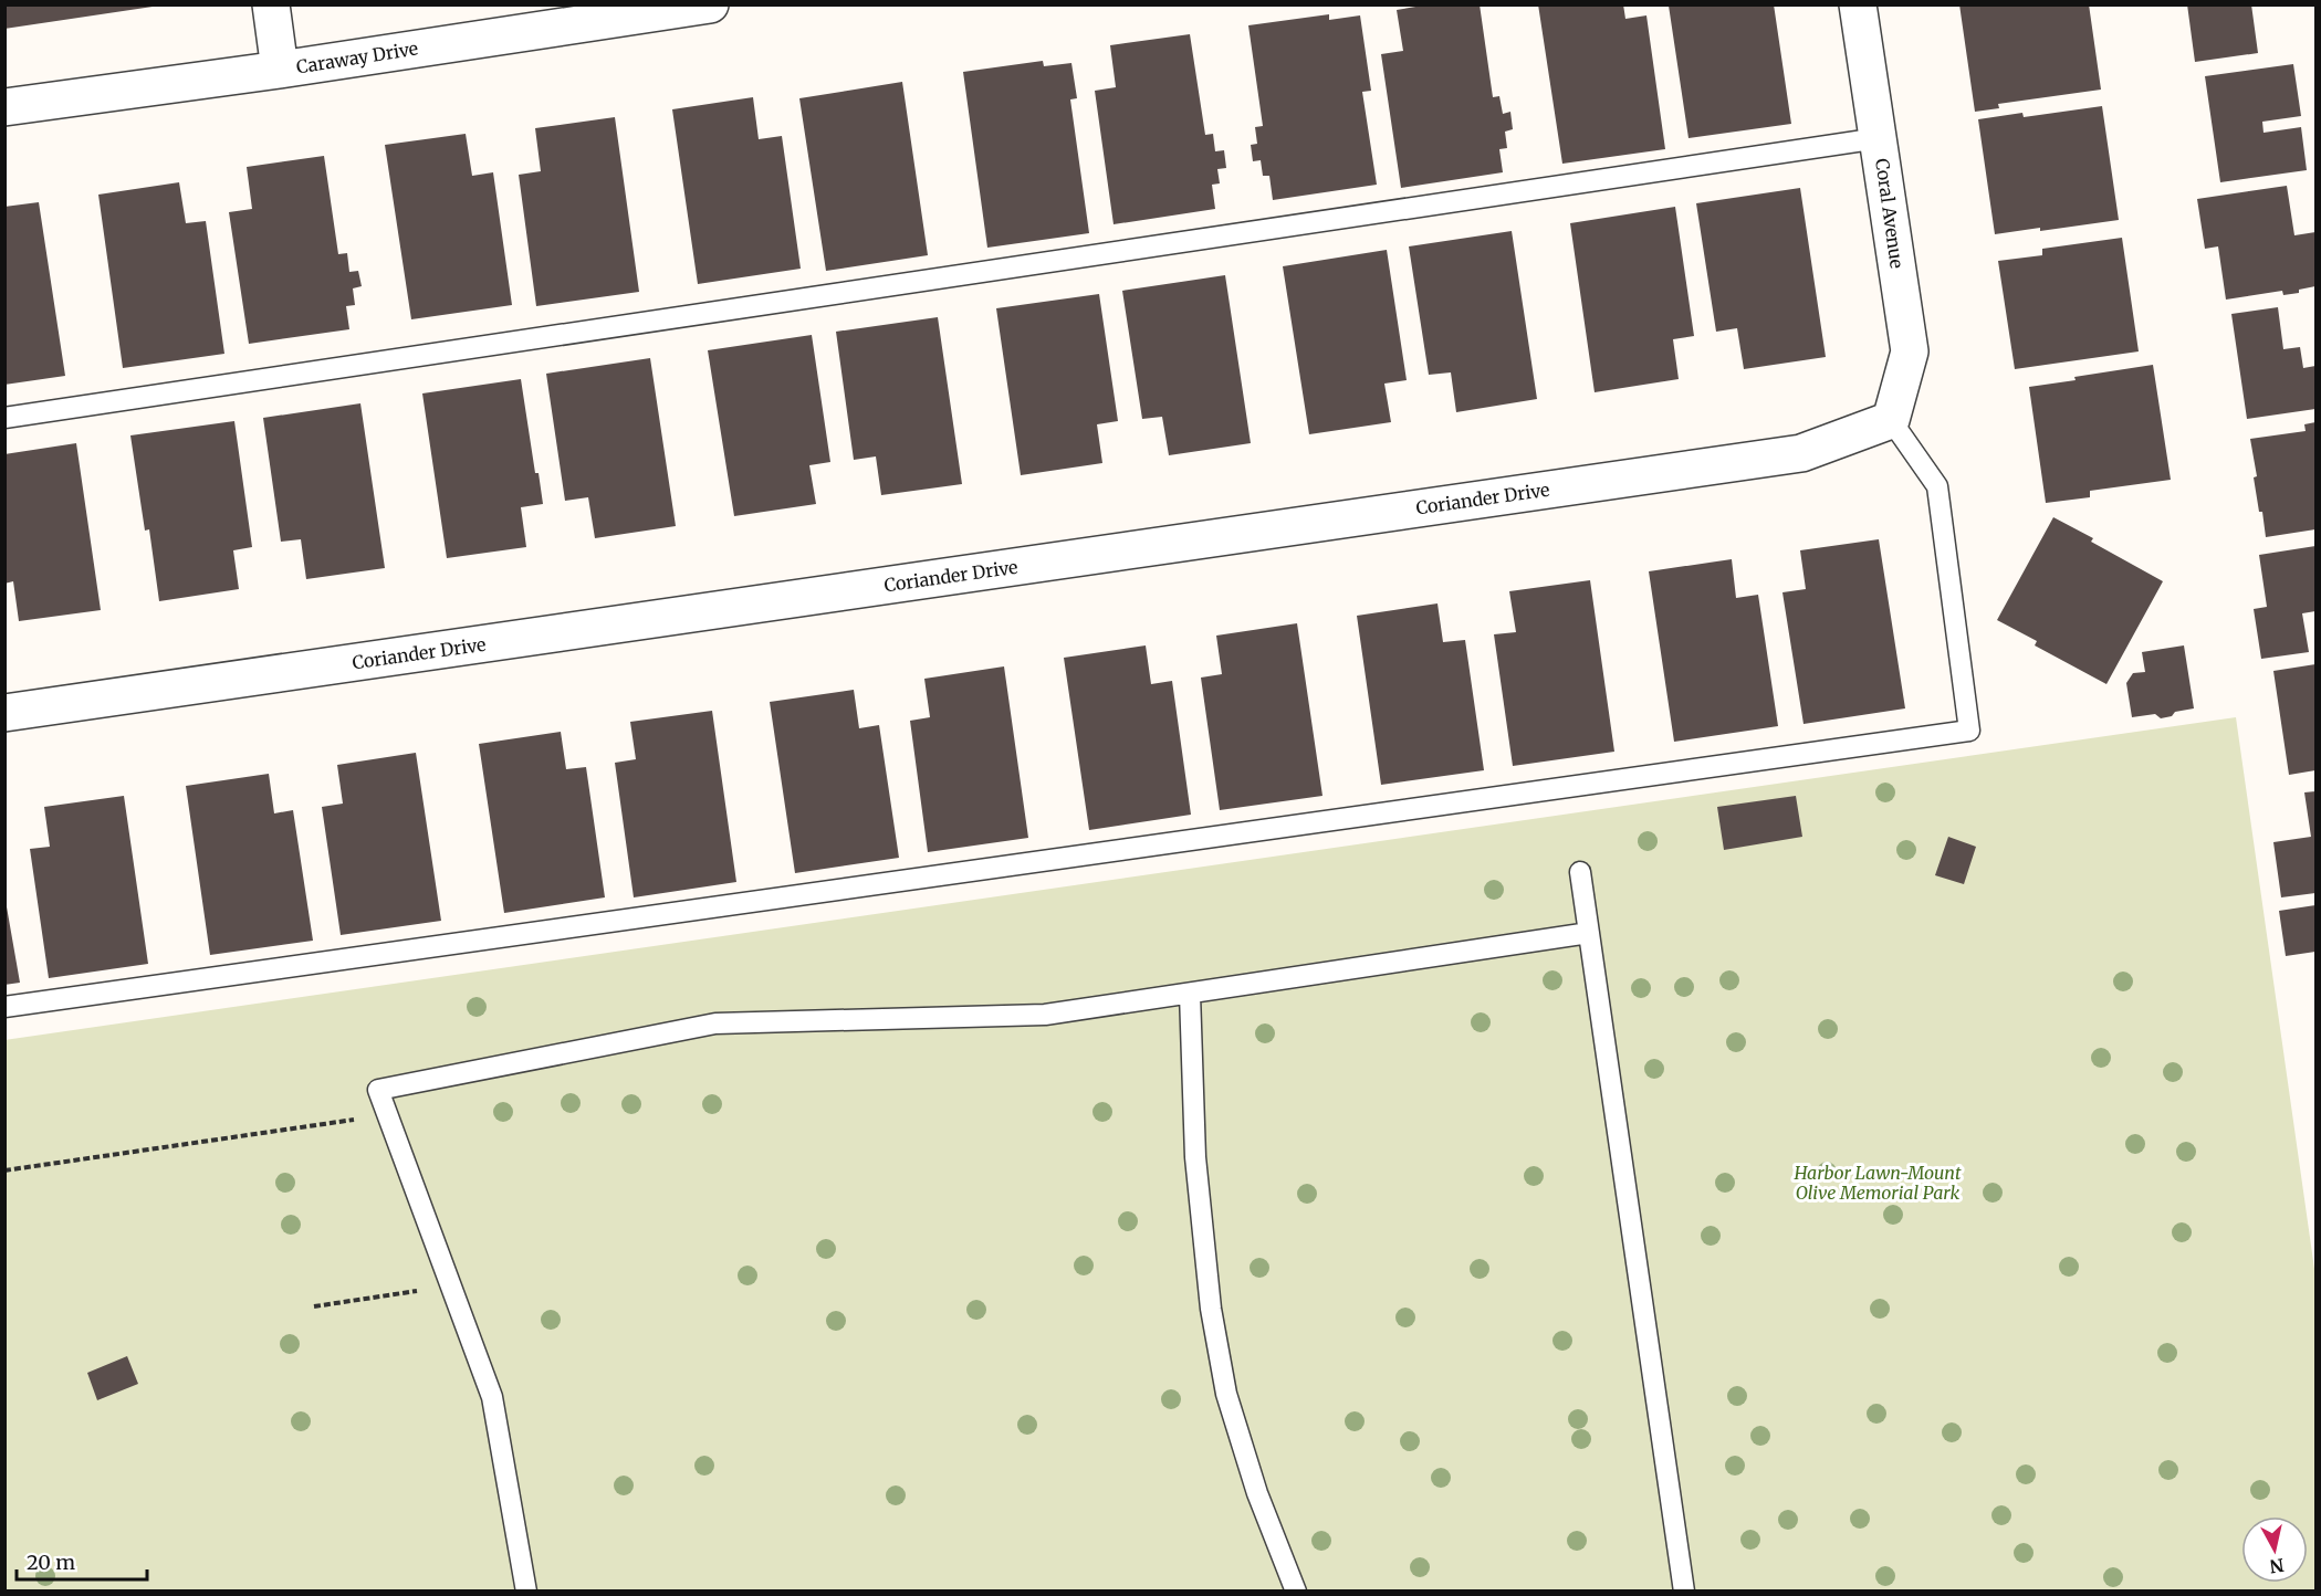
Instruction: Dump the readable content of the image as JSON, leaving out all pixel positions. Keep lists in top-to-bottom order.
{
  "streets": {
    "street": ["Caraway Drive", "Coral Avenue", "Coriander Drive"]
  },
  "crossings": [
    ["Coral Avenue", "Coriander Drive"]
  ],
  "parks": ["Harbor Lawn-Mount Olive Memorial Park"],
  "scale_bar": "20 m",
  "north": "bottom"
}
